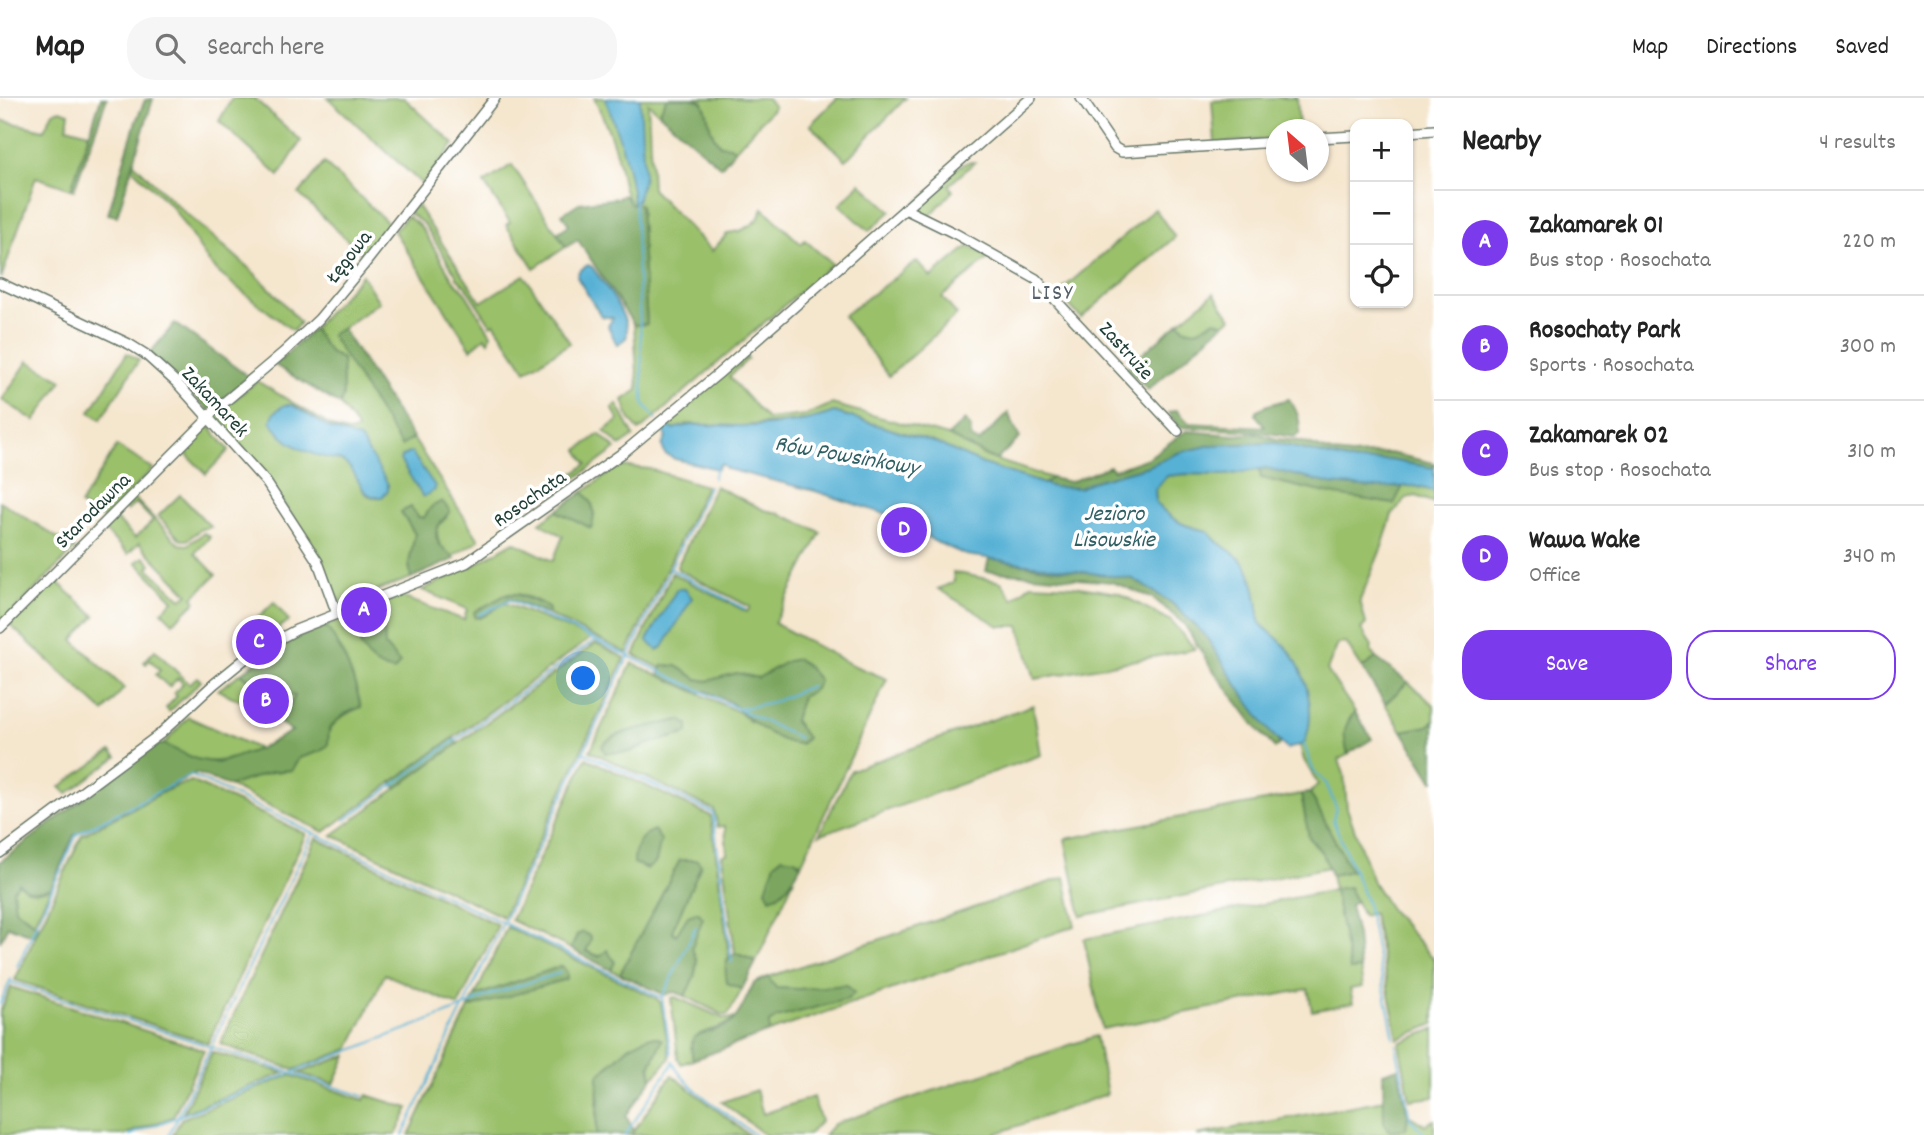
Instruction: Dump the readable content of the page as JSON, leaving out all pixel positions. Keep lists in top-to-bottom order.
{
  "streets": {
    "street": [
      "Łęgowa",
      "Zastruże",
      "Zakamarek",
      "Rosochata",
      "Starodawna"
    ]
  },
  "crossings": [
    ["Łęgowa", "Zakamarek"],
    ["Łęgowa", "Starodawna"],
    ["Zastruże", "Rosochata"],
    ["Zakamarek", "Rosochata"],
    ["Zakamarek", "Starodawna"]
  ],
  "districts": ["LISY"],
  "water": ["Rów Powsinkowy", "Jezioro Lisowskie"],
  "north": "top left",
  "page": {
    "header": "Map",
    "search": "Search here",
    "nav": ["Map", "Directions", "Saved"],
    "heading": ["Nearby", "4 results"],
    "map_buttons": ["+", "−"],
    "list": [
      {
        "mark": "A",
        "name": "Zakamarek 01",
        "note": "Bus stop · Rosochata",
        "value": "220 m"
      },
      {
        "mark": "B",
        "name": "Rosochaty Park",
        "note": "Sports · Rosochata",
        "value": "300 m"
      },
      {
        "mark": "C",
        "name": "Zakamarek 02",
        "note": "Bus stop · Rosochata",
        "value": "310 m"
      },
      {
        "mark": "D",
        "name": "Wawa Wake",
        "note": "Office",
        "value": "340 m"
      }
    ],
    "pins": [
      "D",
      "A",
      "C",
      "B"
    ],
    "buttons": ["Save", "Share"]
  }
}
